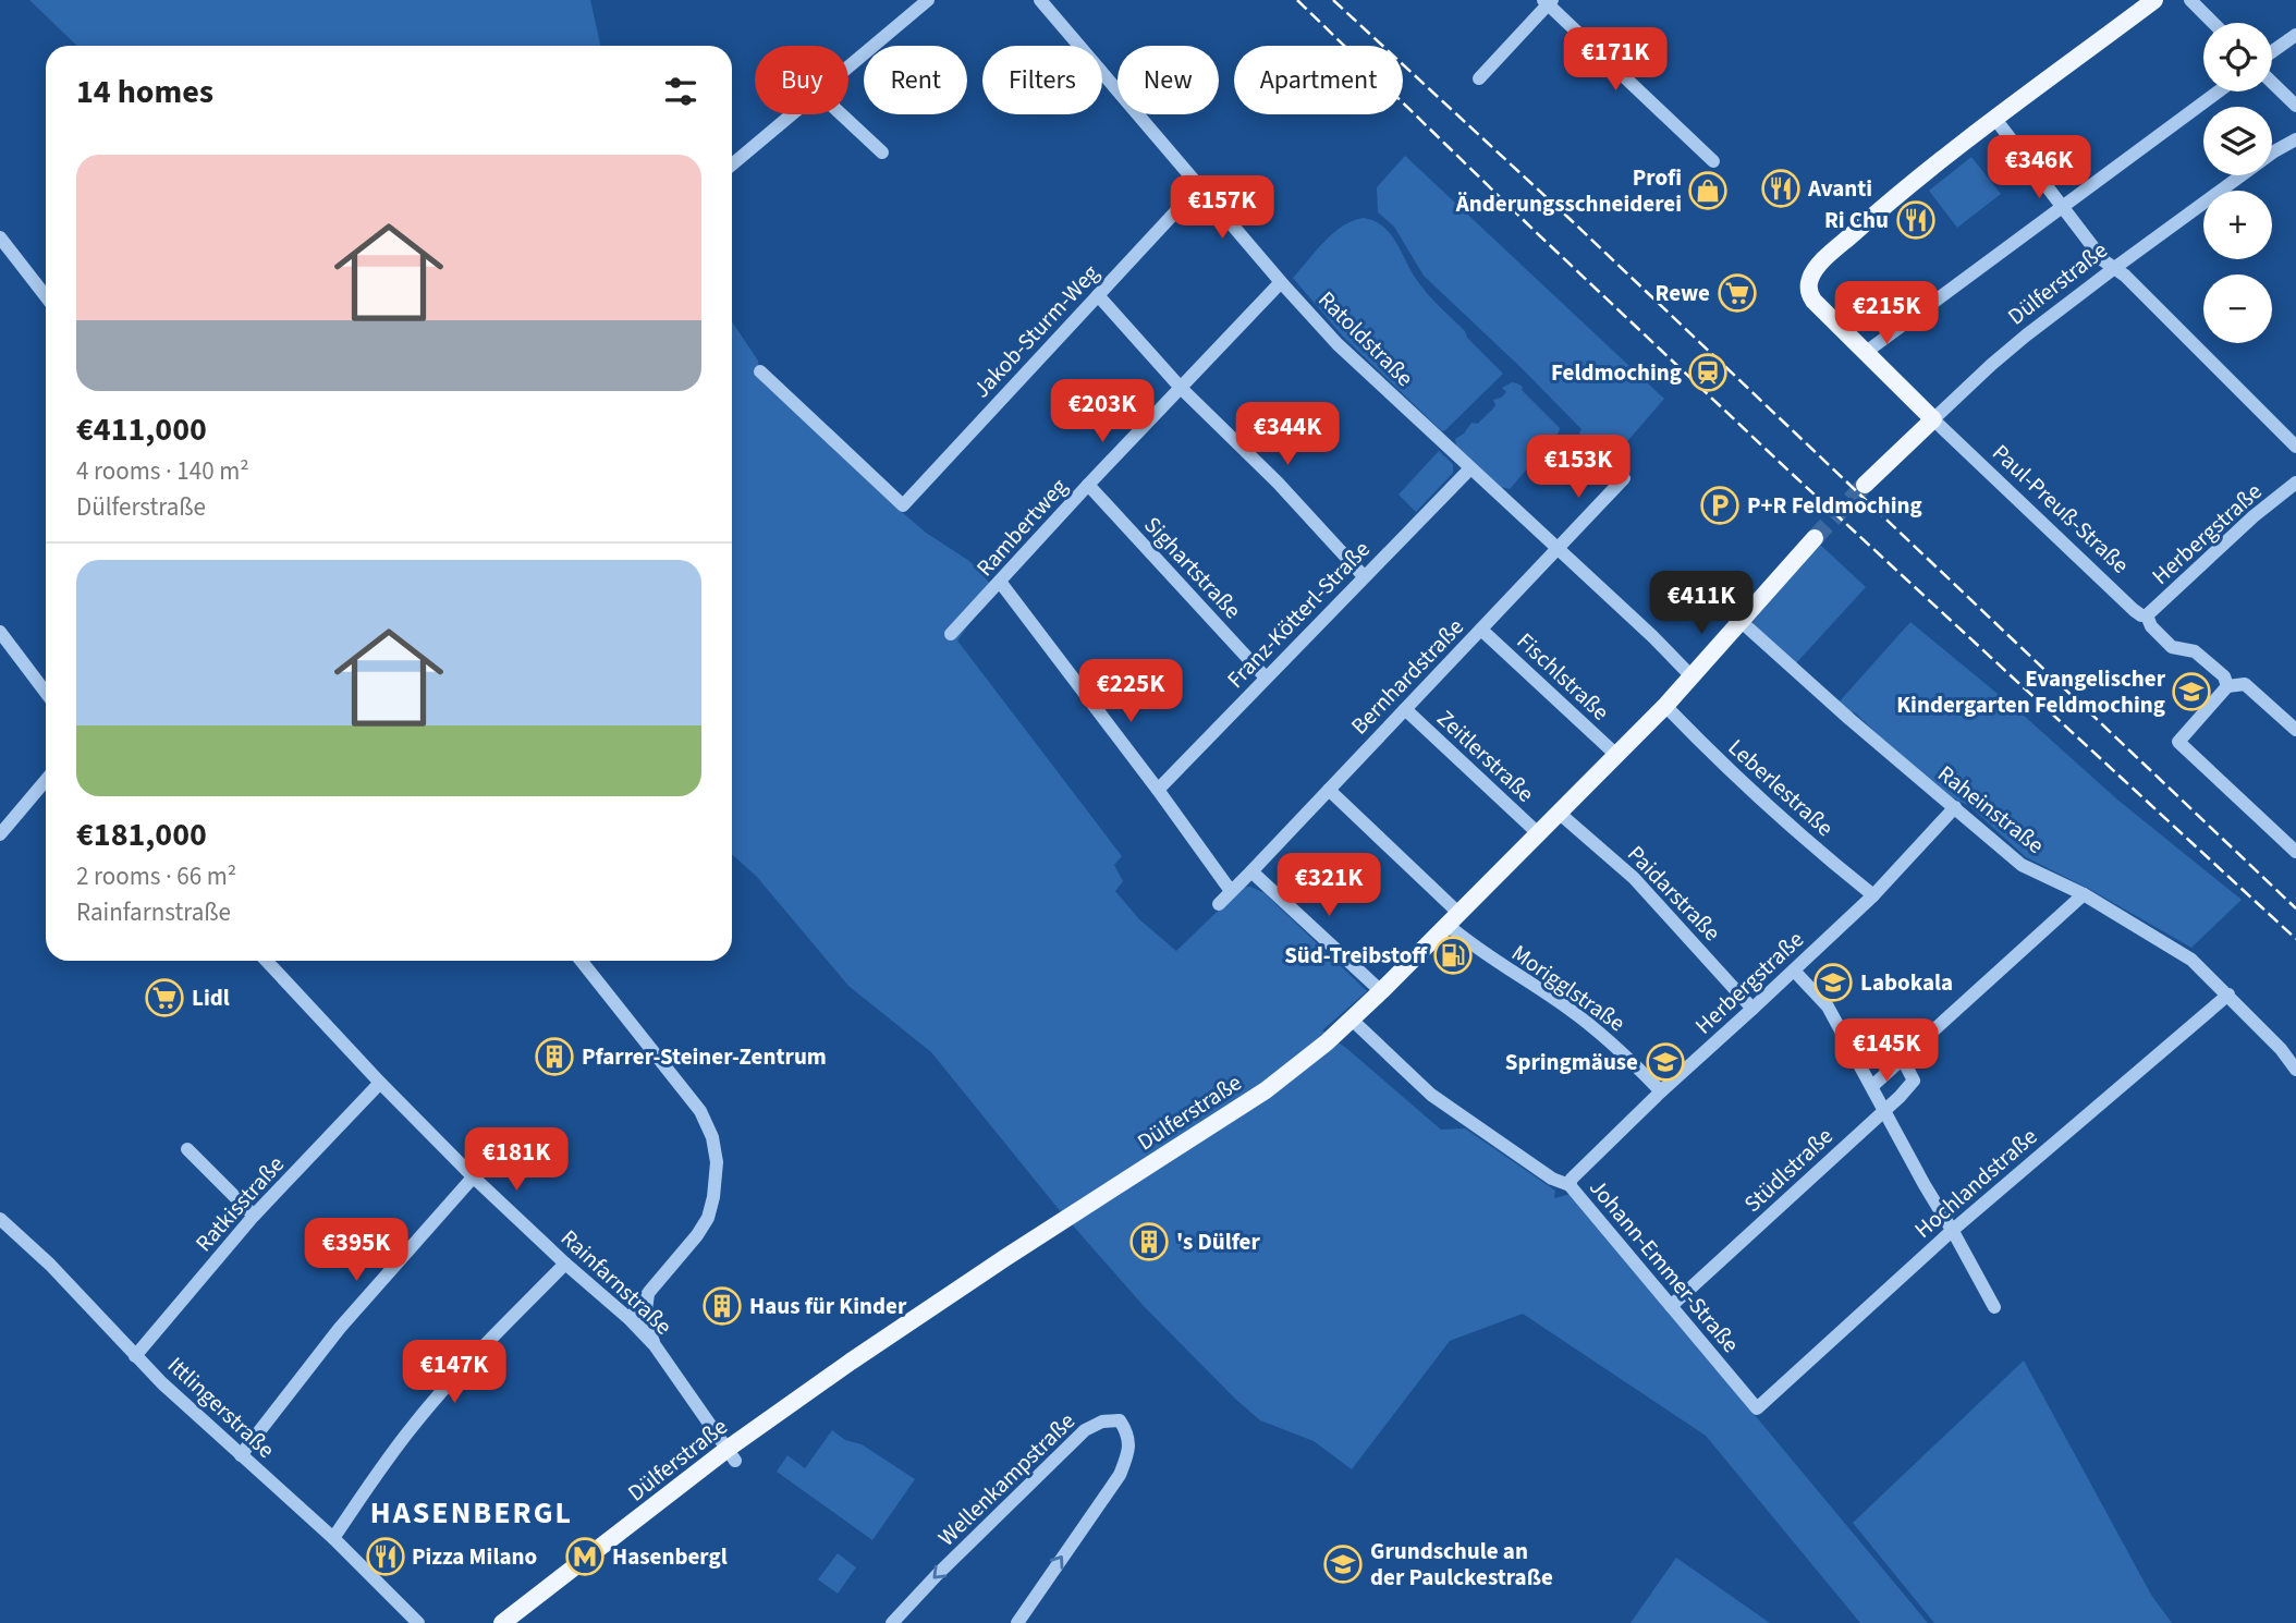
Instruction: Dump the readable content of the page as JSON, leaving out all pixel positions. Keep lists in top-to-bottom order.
{
  "streets": {
    "main road": ["Dülferstraße", "Paul-Preuß-Straße"],
    "street": [
      "Jakob-Sturm-Weg",
      "Ratoldstraße",
      "Rambertweg",
      "Herbergstraße",
      "Sighartstraße",
      "Franz-Kötterl-Straße",
      "Bernhardstraße",
      "Fischlstraße",
      "Zeitlerstraße",
      "Leberlestraße",
      "Raheinstraße",
      "Paidarstraße",
      "Morigglstraße",
      "Stüdlstraße",
      "Hochlandstraße",
      "Ratkisstraße",
      "Johann-Emmer-Straße",
      "Rainfarnstraße",
      "Ittlingerstraße",
      "Wellenkampstraße"
    ]
  },
  "crossings": [
    ["Dülferstraße", "Ratoldstraße"],
    ["Dülferstraße", "Paul-Preuß-Straße"],
    ["Dülferstraße", "Fischlstraße"],
    ["Dülferstraße", "Zeitlerstraße"],
    ["Dülferstraße", "Leberlestraße"],
    ["Dülferstraße", "Raheinstraße"],
    ["Dülferstraße", "Paidarstraße"],
    ["Dülferstraße", "Morigglstraße"],
    ["Dülferstraße", "Johann-Emmer-Straße"],
    ["Dülferstraße", "Rainfarnstraße"],
    ["Jakob-Sturm-Weg", "Ratoldstraße"],
    ["Ratoldstraße", "Rambertweg"],
    ["Ratoldstraße", "Franz-Kötterl-Straße"],
    ["Ratoldstraße", "Bernhardstraße"],
    ["Paul-Preuß-Straße", "Herbergstraße"],
    ["Rambertweg", "Sighartstraße"],
    ["Herbergstraße", "Leberlestraße"],
    ["Herbergstraße", "Raheinstraße"],
    ["Herbergstraße", "Paidarstraße"],
    ["Herbergstraße", "Morigglstraße"],
    ["Herbergstraße", "Johann-Emmer-Straße"],
    ["Sighartstraße", "Franz-Kötterl-Straße"],
    ["Bernhardstraße", "Fischlstraße"],
    ["Bernhardstraße", "Zeitlerstraße"],
    ["Bernhardstraße", "Morigglstraße"],
    ["Raheinstraße", "Hochlandstraße"],
    ["Stüdlstraße", "Johann-Emmer-Straße"],
    ["Hochlandstraße", "Johann-Emmer-Straße"],
    ["Ratkisstraße", "Rainfarnstraße"],
    ["Ratkisstraße", "Ittlingerstraße"]
  ],
  "districts": ["HASENBERGL"],
  "places": {
    "restaurant": ["Avanti", "Ri Chu", "Pizza Milano"],
    "shop": ["Profi Änderungsschneiderei"],
    "supermarket": ["Rewe", "Lidl"],
    "station": ["Feldmoching"],
    "parking": ["P+R Feldmoching"],
    "school or university": [
      "Evangelischer Kindergarten Feldmoching",
      "Labokala",
      "Springmäuse",
      "Grundschule an der Paulckestraße"
    ],
    "fuel station": ["Süd-Treibstoff"],
    "building": ["Pfarrer-Steiner-Zentrum", "'s Dülfer", "Haus für Kinder"],
    "metro station": ["Hasenbergl"]
  },
  "page": {
    "map_buttons": ["+", "−"],
    "price": [
      "€171K",
      "€346K",
      "€157K",
      "€215K",
      "€203K",
      "€344K",
      "€153K",
      "€411K",
      "€225K",
      "€321K",
      "€145K",
      "€181K",
      "€395K",
      "€147K"
    ],
    "chip": [
      "Buy",
      "Rent",
      "Filters",
      "New",
      "Apartment"
    ],
    "heading": "14 homes",
    "list": [
      {
        "name": "€411,000",
        "note": "4 rooms · 140 m² · Dülferstraße"
      },
      {
        "name": "€181,000",
        "note": "2 rooms · 66 m² · Rainfarnstraße"
      }
    ]
  }
}
